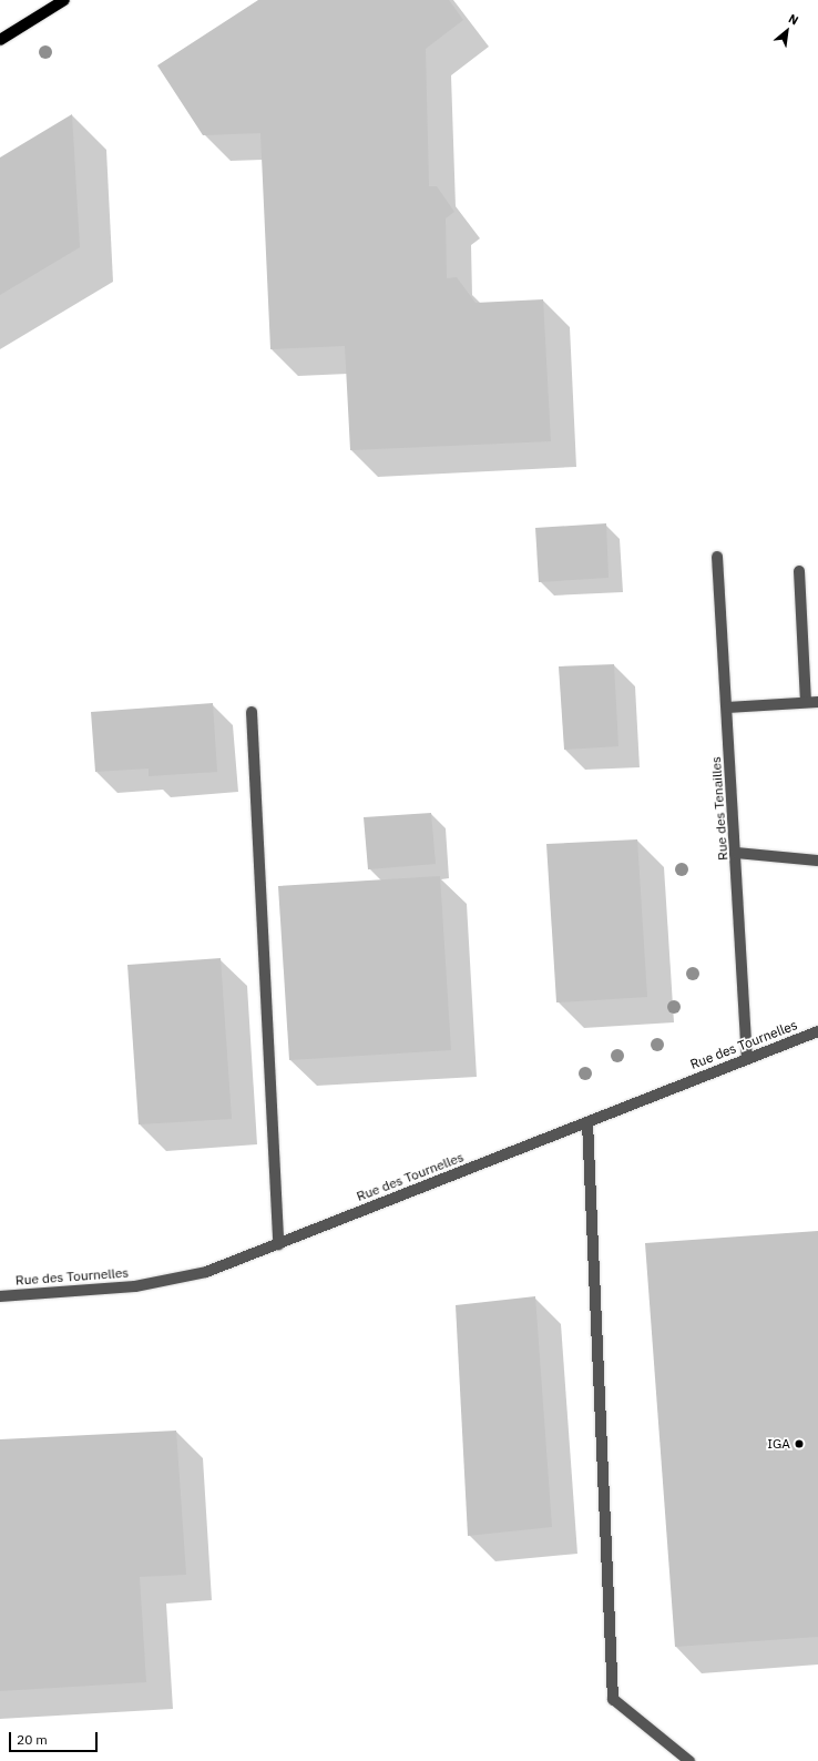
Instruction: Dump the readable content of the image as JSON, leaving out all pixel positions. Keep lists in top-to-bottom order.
{
  "streets": {
    "street": ["Rue des Tenailles", "Rue des Tournelles"]
  },
  "crossings": [
    ["Rue des Tenailles", "Rue des Tournelles"]
  ],
  "places": ["IGA"],
  "scale_bar": "20 m",
  "north": "top right"
}
